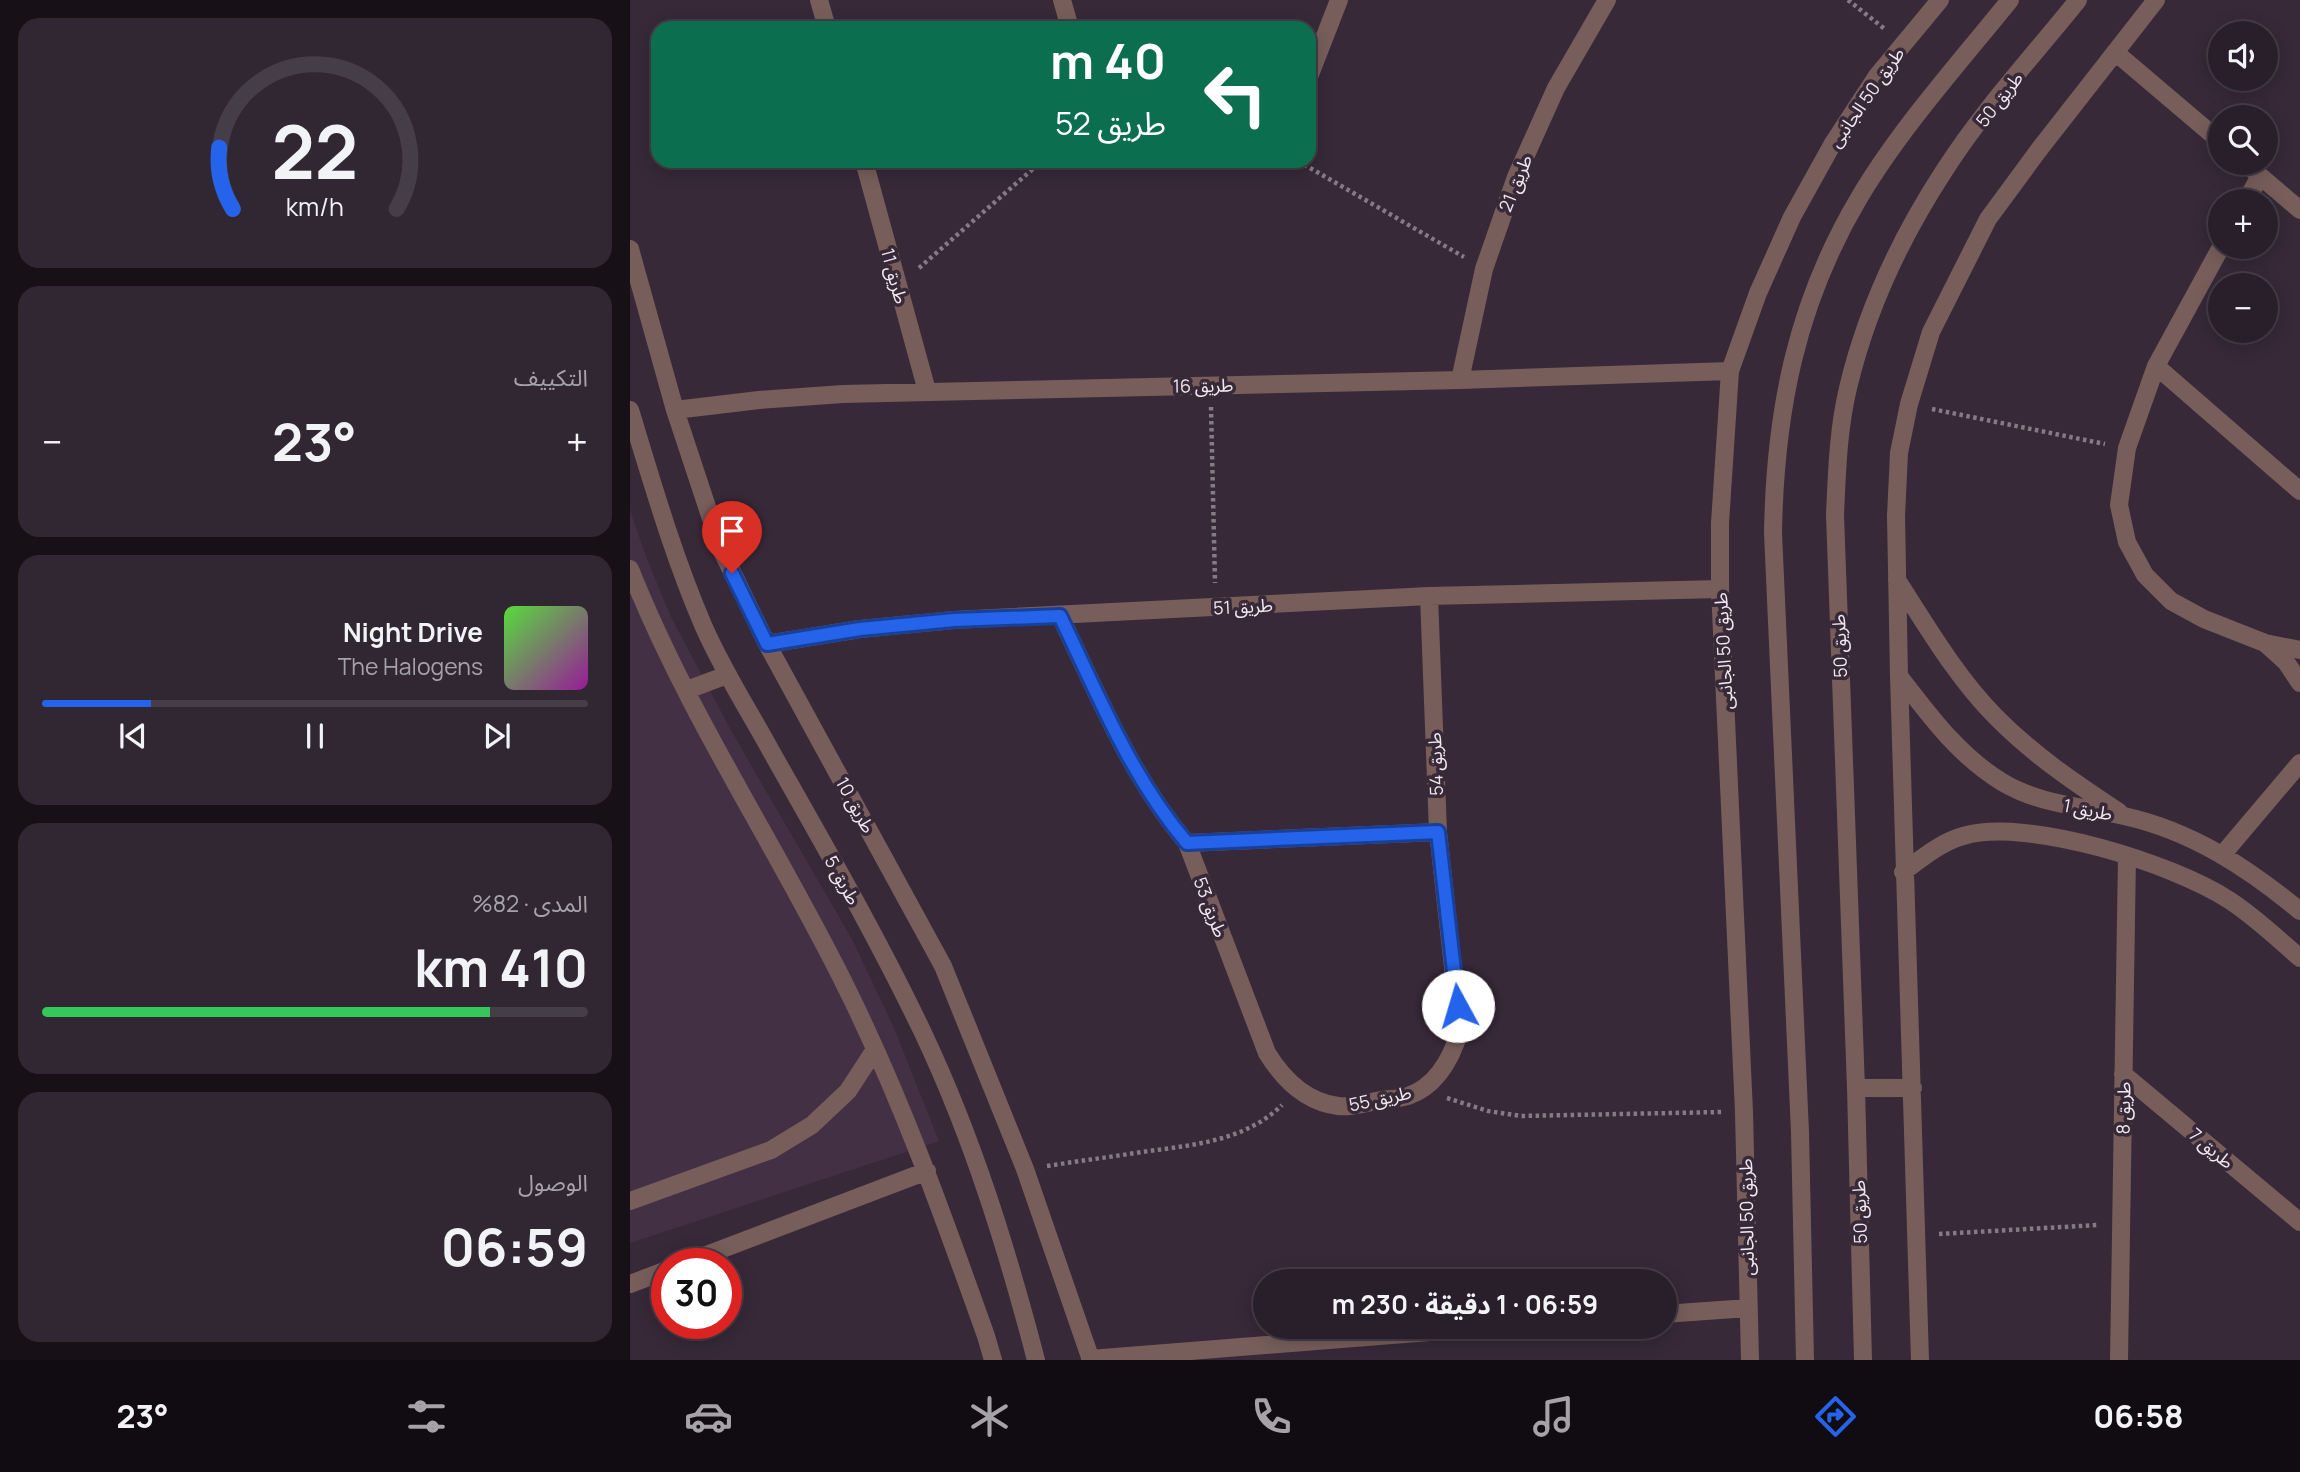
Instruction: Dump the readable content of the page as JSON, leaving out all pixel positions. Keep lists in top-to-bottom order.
{
  "streets": {
    "street": [
      "طريق 50 الجانبى",
      "طريق 50",
      "طريق 21",
      "طريق 11",
      "طريق 16",
      "طريق 51",
      "طريق 54",
      "طريق 10",
      "طريق 1",
      "طريق 5",
      "طريق 53",
      "طريق 55",
      "طريق 8",
      "طريق 7"
    ]
  },
  "crossings": [
    ["طريق 50 الجانبى", "طريق 16"],
    ["طريق 50 الجانبى", "طريق 51"],
    ["طريق 21", "طريق 16"],
    ["طريق 11", "طريق 16"],
    ["طريق 16", "طريق 10"],
    ["طريق 51", "طريق 54"],
    ["طريق 51", "طريق 10"],
    ["طريق 51", "طريق 53"],
    ["طريق 54", "طريق 55"],
    ["طريق 1", "طريق 8"],
    ["طريق 53", "طريق 55"],
    ["طريق 8", "طريق 7"]
  ],
  "page": {
    "map_buttons": ["+", "−"],
    "turn": ["40 m", "طريق 52"],
    "tile": [
      "التكييف",
      ["المدى · 82%", "410 km"],
      ["الوصول", "06:59"]
    ],
    "heat": ["−", "23°", "+"],
    "song": ["Night Drive", "The Halogens"],
    "limit": "30",
    "trip": "06:59 · 1 دقيقة · 230 m",
    "tabs": ["06:58", "23°"],
    "gauge": ["22", "km/h"]
  }
}
